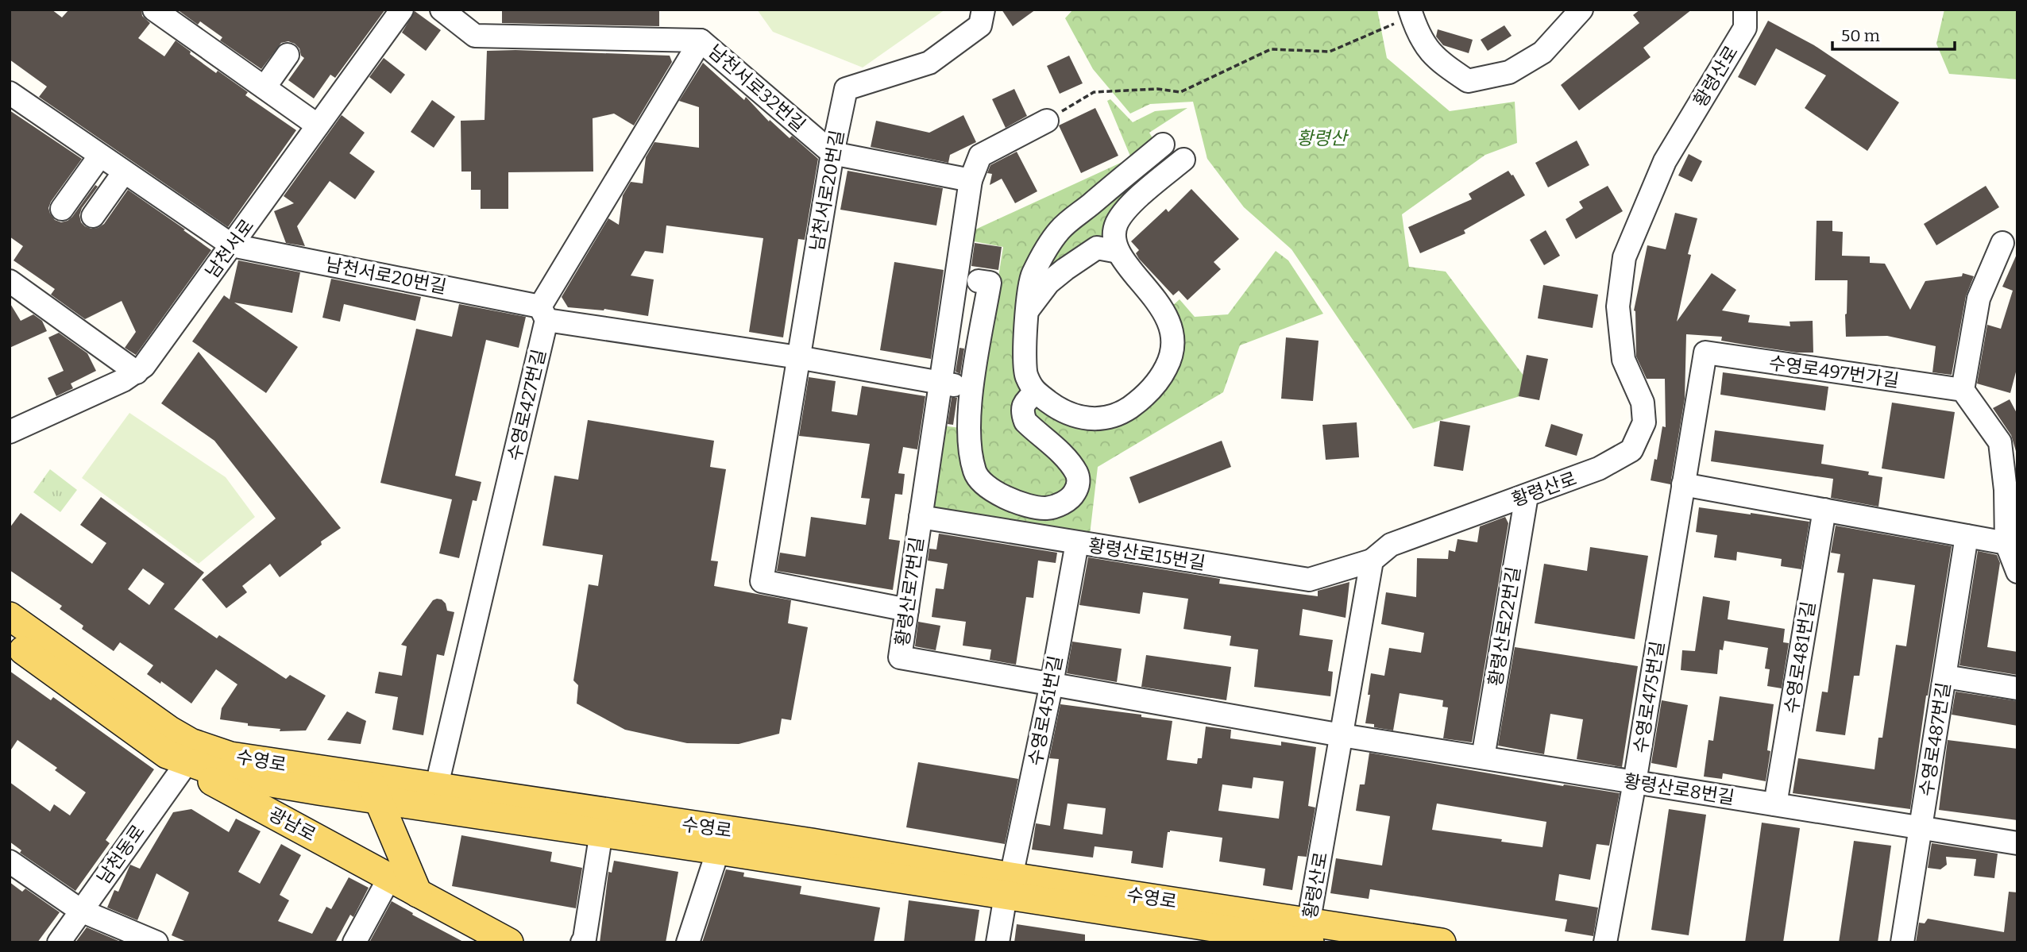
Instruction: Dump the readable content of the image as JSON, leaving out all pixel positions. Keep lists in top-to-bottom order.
{
  "streets": {
    "main road": ["수영로", "광남로"],
    "street": [
      "황령산로",
      "남천서로32번길",
      "남천서로20번길",
      "남천서로",
      "수영로497번가길",
      "수영로427번길",
      "황령산로15번길",
      "황령산로7번길",
      "황령산로22번길",
      "수영로481번길",
      "수영로475번길",
      "수영로451번길",
      "수영로487번길",
      "황령산로8번길",
      "남천동로"
    ]
  },
  "crossings": [
    ["황령산로", "황령산로15번길"],
    ["황령산로", "황령산로7번길"],
    ["황령산로", "황령산로22번길"],
    ["황령산로", "수영로"],
    ["황령산로", "황령산로8번길"],
    ["남천서로32번길", "남천서로20번길"],
    ["남천서로32번길", "수영로427번길"],
    ["남천서로32번길", "황령산로7번길"],
    ["남천서로20번길", "남천서로"],
    ["남천서로20번길", "수영로427번길"],
    ["남천서로20번길", "황령산로7번길"],
    ["수영로497번가길", "수영로475번길"],
    ["수영로427번길", "수영로"],
    ["황령산로15번길", "황령산로7번길"],
    ["황령산로15번길", "수영로451번길"],
    ["황령산로7번길", "수영로451번길"],
    ["황령산로7번길", "황령산로8번길"],
    ["황령산로22번길", "황령산로8번길"],
    ["수영로481번길", "황령산로8번길"],
    ["수영로475번길", "황령산로8번길"],
    ["수영로451번길", "수영로"],
    ["수영로487번길", "황령산로8번길"],
    ["수영로", "광남로"],
    ["수영로", "남천동로"],
    ["광남로", "남천동로"]
  ],
  "parks": ["황령산"],
  "scale_bar": "50 m"
}
